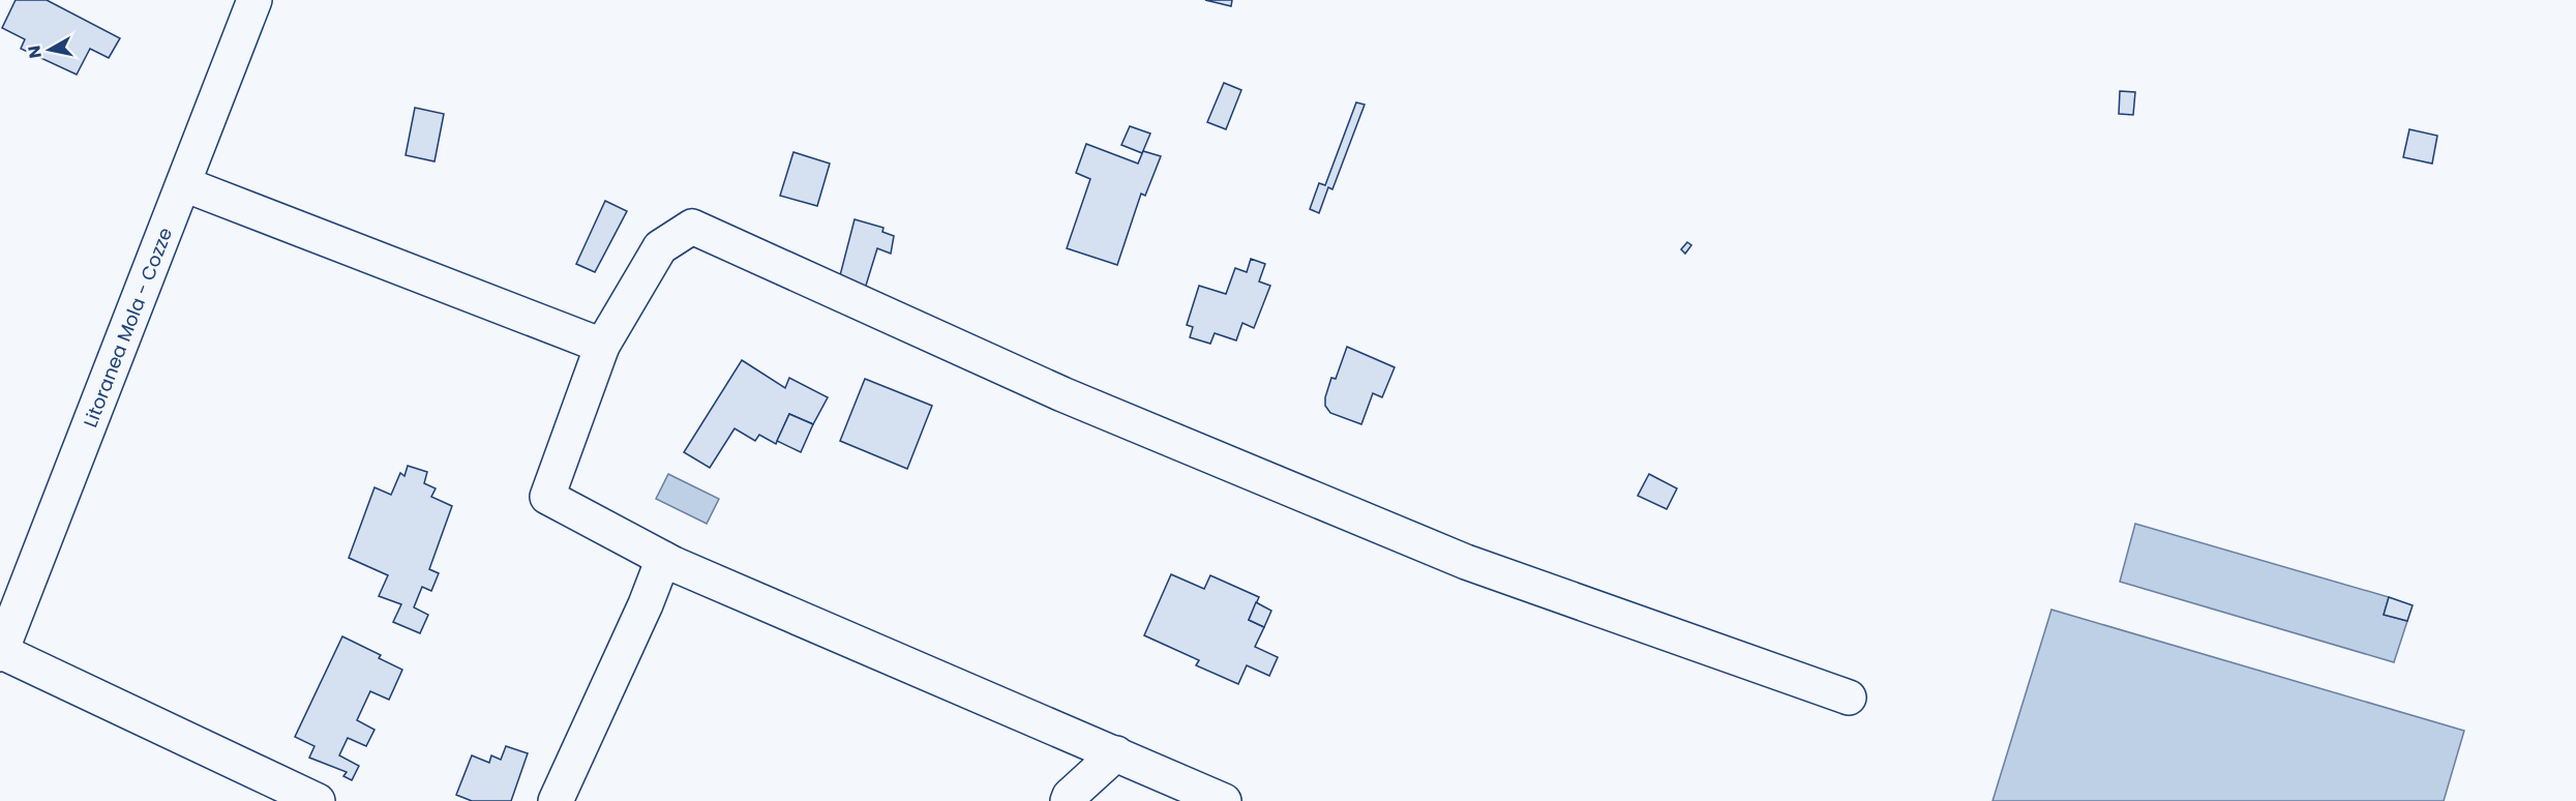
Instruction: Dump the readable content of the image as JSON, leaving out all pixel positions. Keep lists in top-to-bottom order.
{
  "streets": {
    "street": ["Litoranea Mola - Cozze"]
  },
  "north": "left"
}
